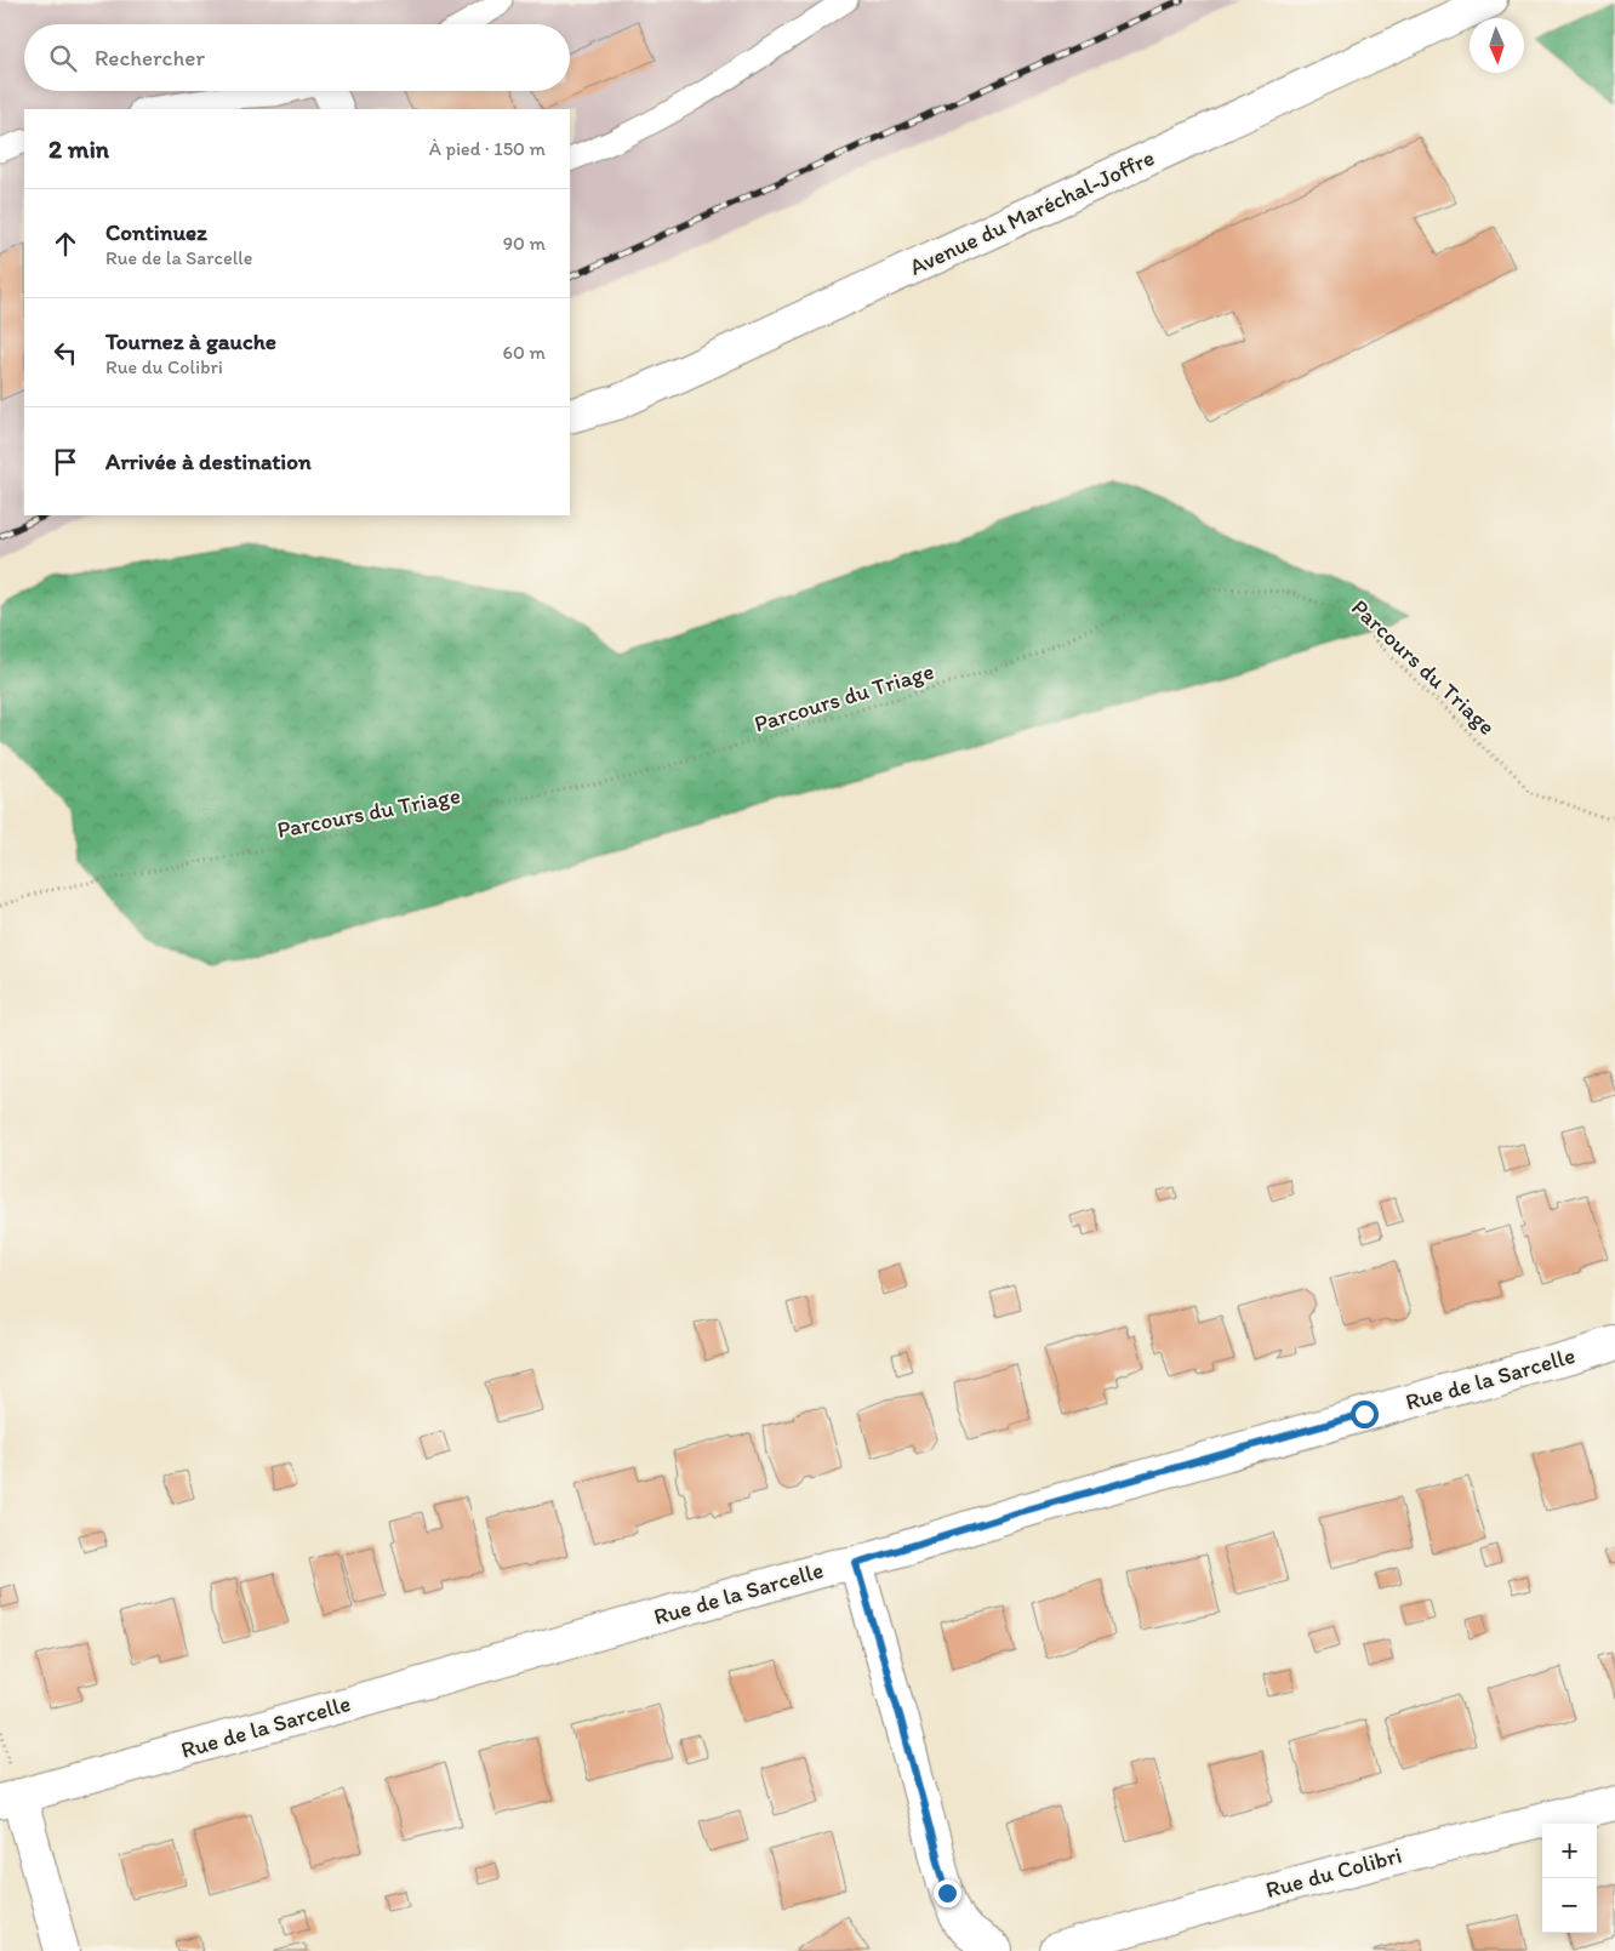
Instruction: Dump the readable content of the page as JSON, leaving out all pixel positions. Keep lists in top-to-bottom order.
{
  "streets": {
    "street": ["Avenue du Maréchal-Joffre", "Rue de la Sarcelle", "Rue du Colibri"],
    "path": ["Parcours du Triage"]
  },
  "north": "bottom",
  "page": {
    "search": "Rechercher",
    "heading": ["2 min", "À pied · 150 m"],
    "list": [
      ["Continuez", "Rue de la Sarcelle", "90 m"],
      ["Tournez à gauche", "Rue du Colibri", "60 m"],
      "Arrivée à destination"
    ],
    "map_buttons": ["+", "−"]
  }
}
